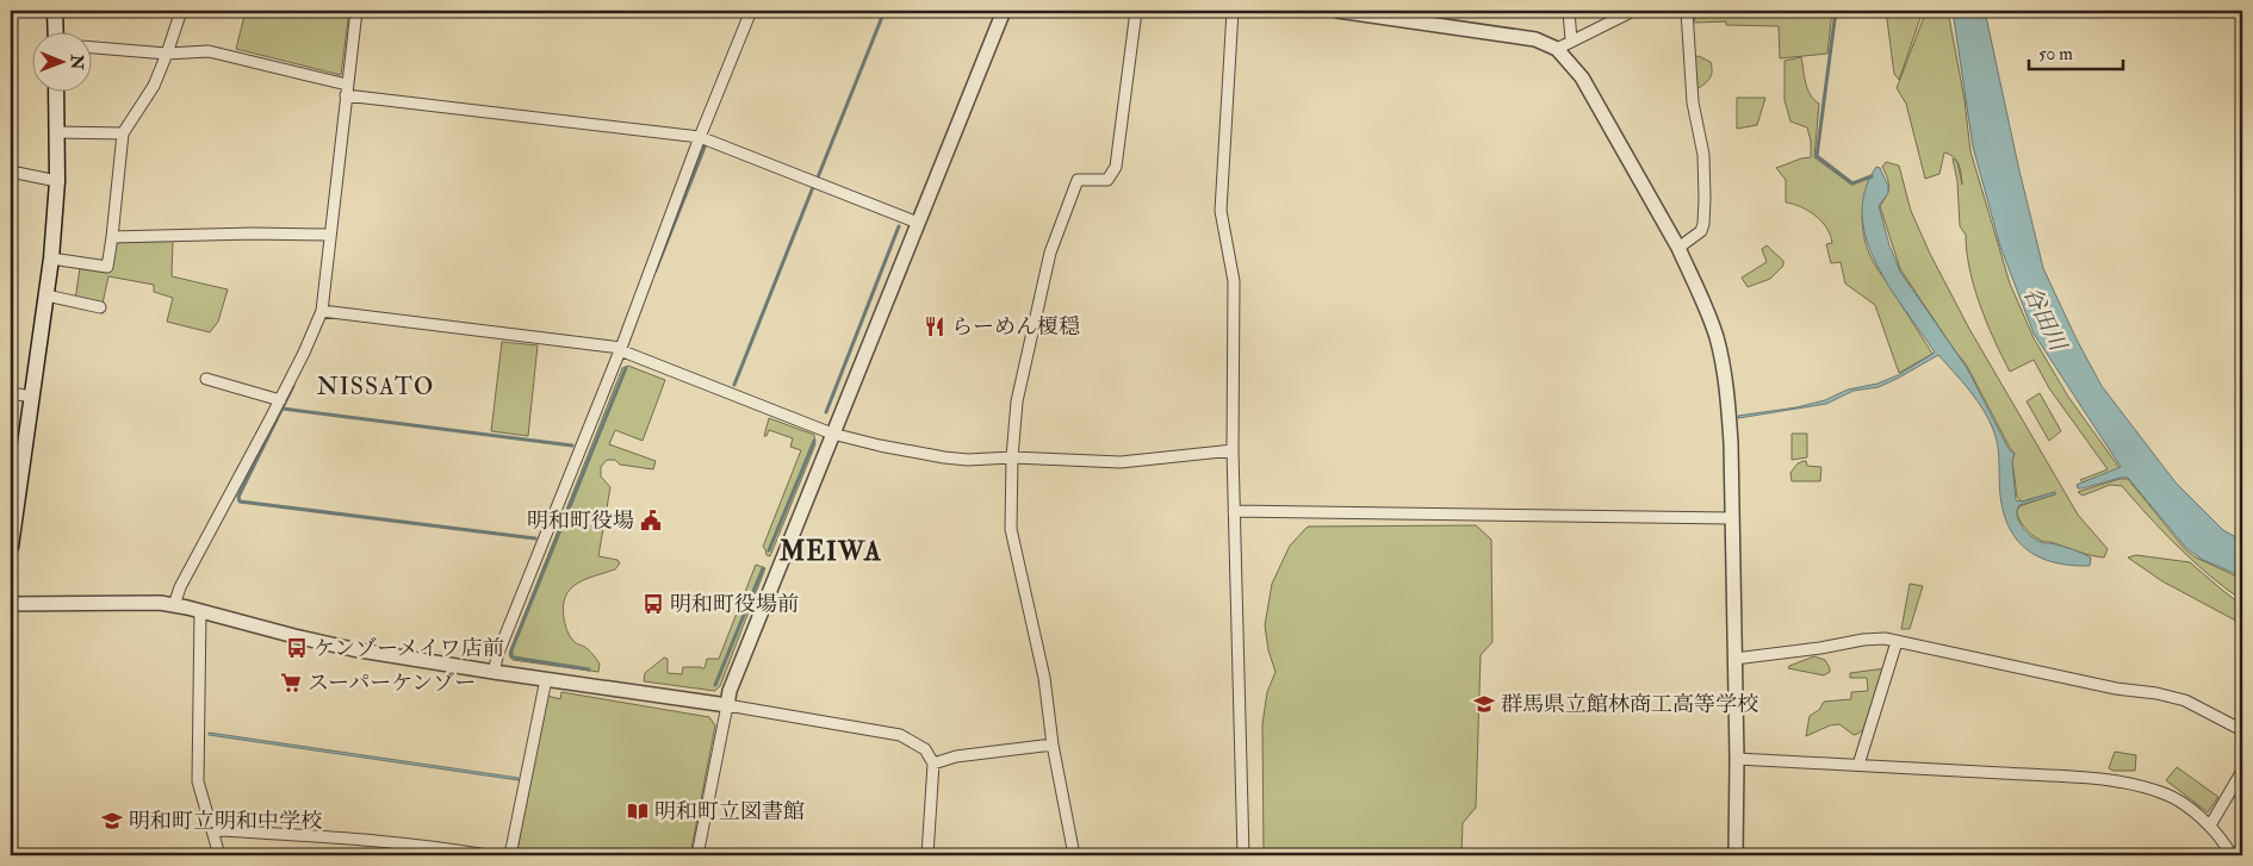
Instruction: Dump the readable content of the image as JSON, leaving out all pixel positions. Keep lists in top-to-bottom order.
{
  "districts": ["NISSATO", "MEIWA"],
  "water": ["谷田川"],
  "places": {
    "restaurant": ["らーめん榎穏"],
    "public building": ["明和町役場"],
    "bus stop": ["明和町役場前", "ケンゾーメイワ店前"],
    "supermarket": ["スーパーケンゾー"],
    "school or university": ["群馬県立館林商工高等学校", "明和町立明和中学校"],
    "library": ["明和町立図書館"]
  },
  "scale_bar": "50 m",
  "north": "right"
}
